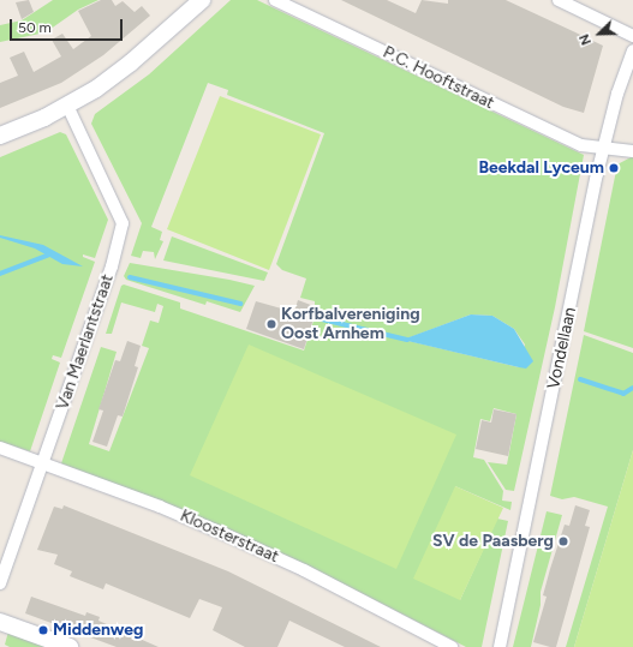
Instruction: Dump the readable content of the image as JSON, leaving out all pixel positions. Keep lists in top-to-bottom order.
{
  "streets": {
    "street": [
      "P.C. Hooftstraat",
      "Van Maerlantstraat",
      "Vondellaan",
      "Kloosterstraat"
    ]
  },
  "crossings": [
    ["P.C. Hooftstraat", "Vondellaan"],
    ["Van Maerlantstraat", "Kloosterstraat"]
  ],
  "places": [
    "Beekdal Lyceum",
    "Korfbalvereniging Oost Arnhem",
    "SV de Paasberg",
    "Middenweg"
  ],
  "scale_bar": "50 m",
  "north": "bottom left"
}
